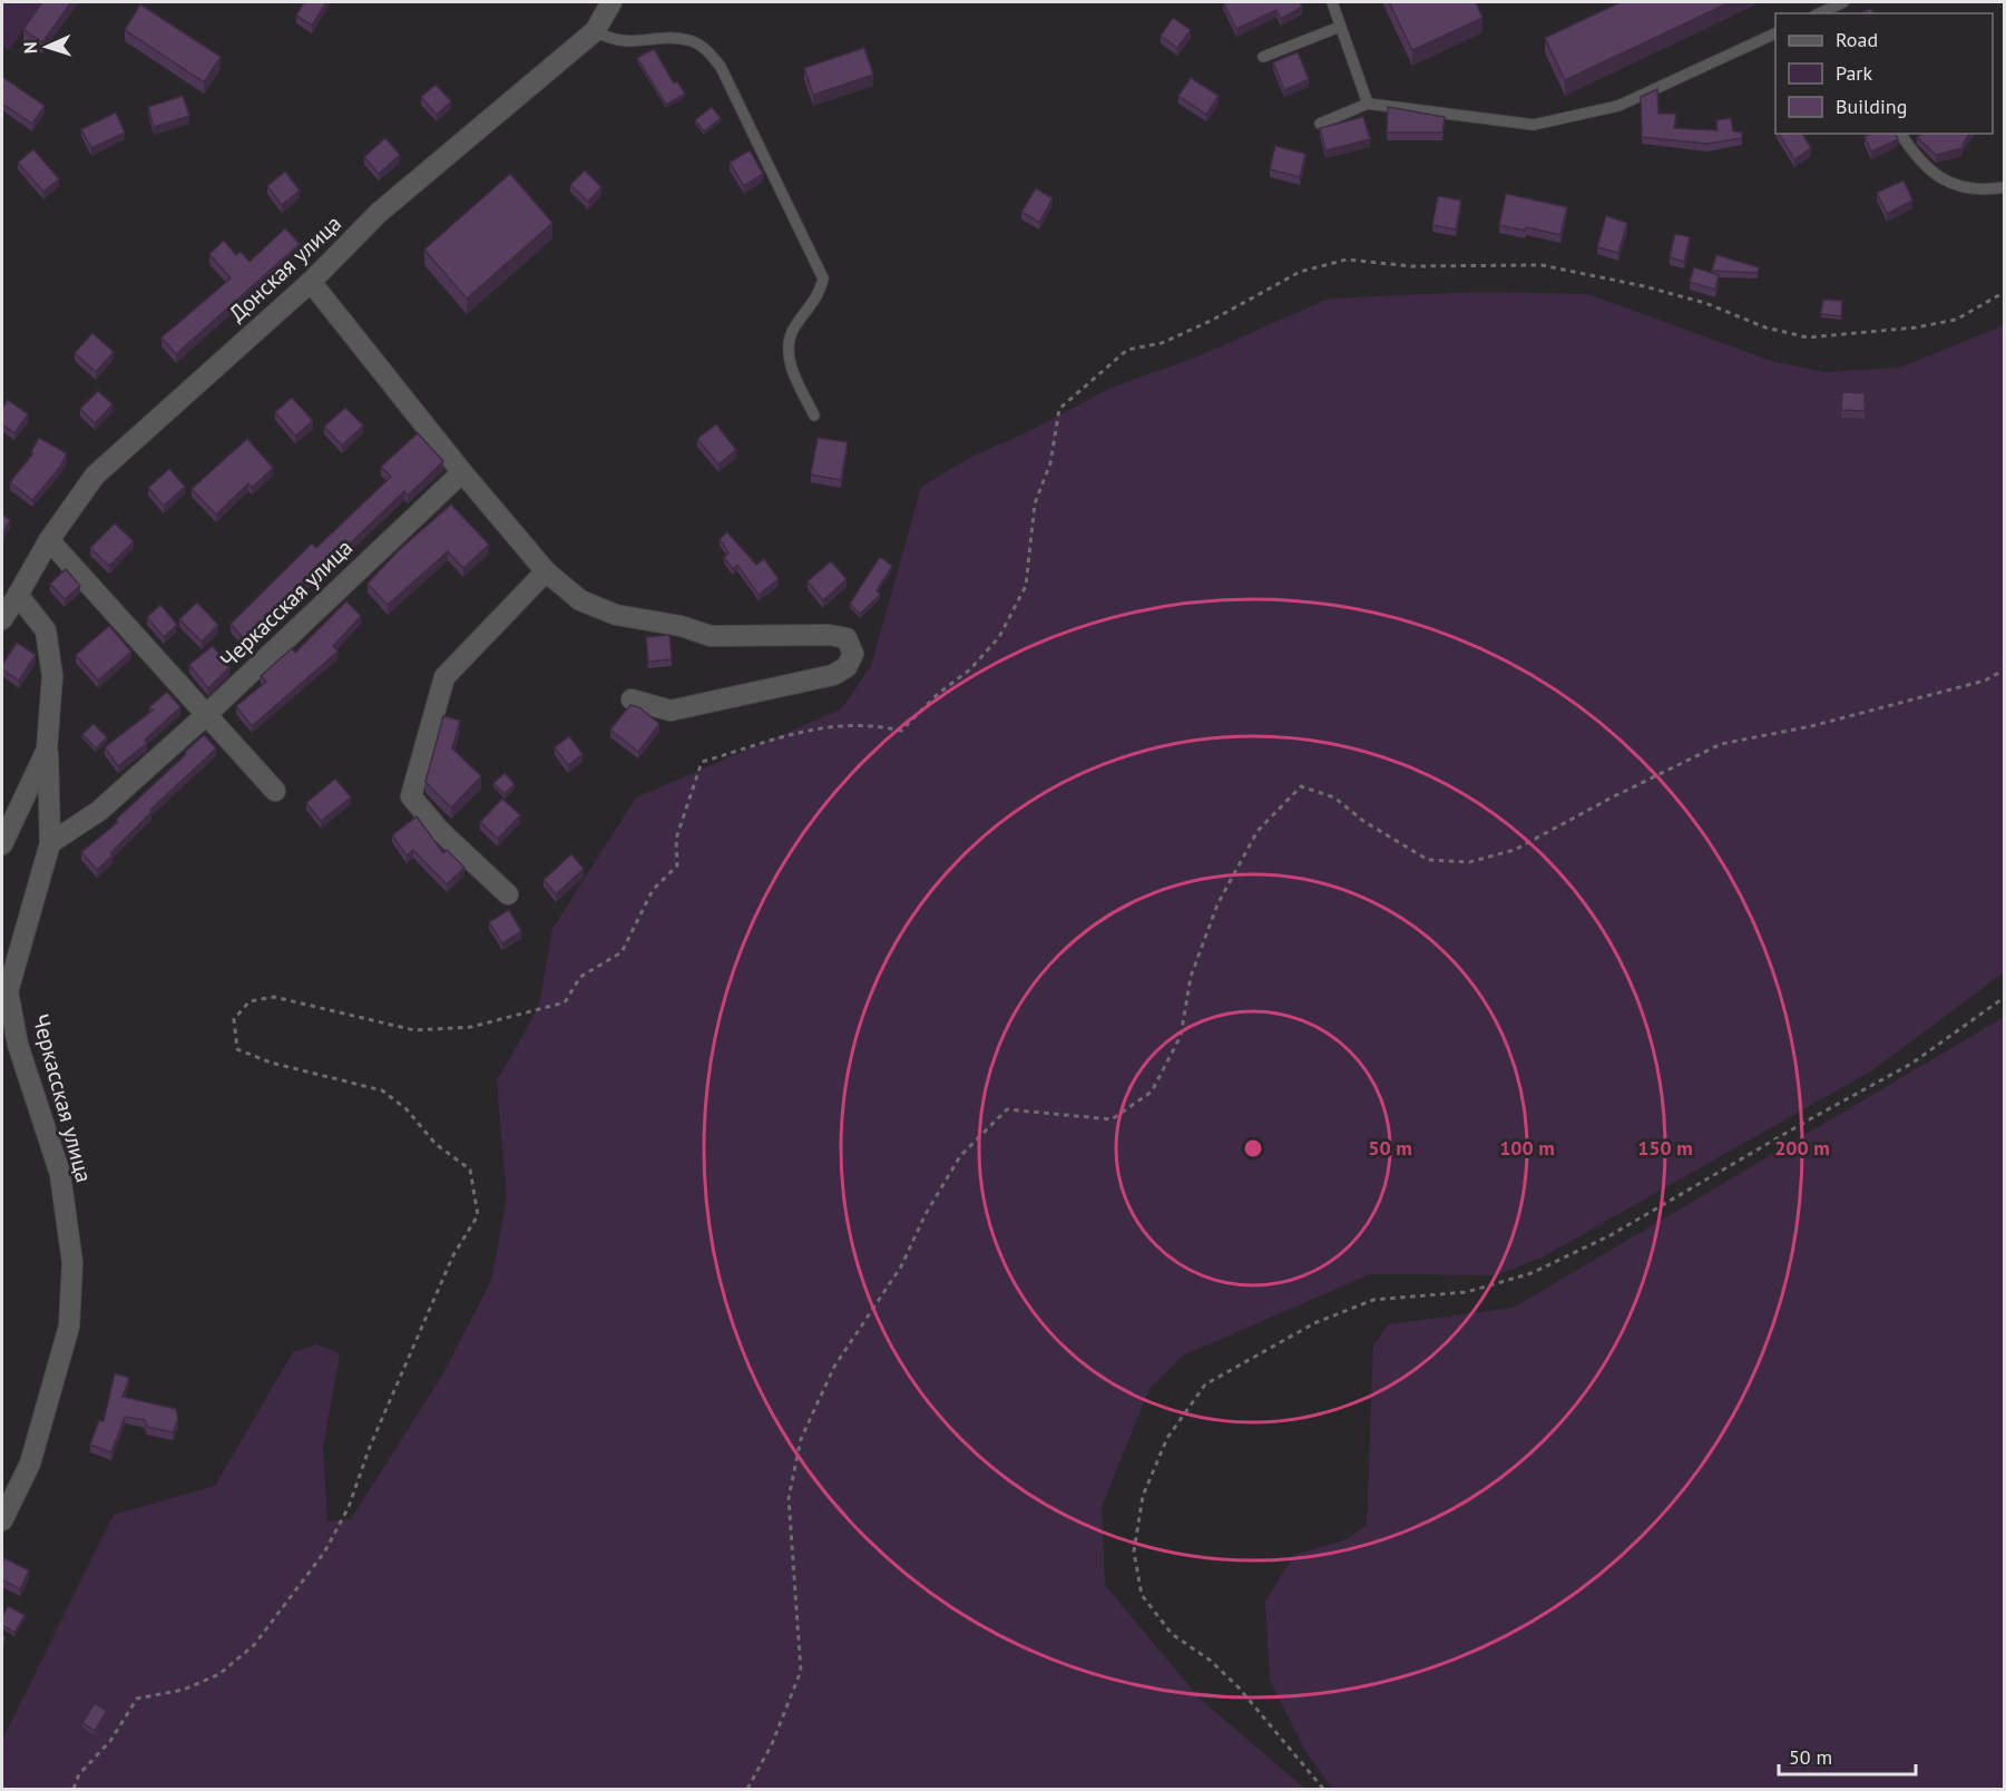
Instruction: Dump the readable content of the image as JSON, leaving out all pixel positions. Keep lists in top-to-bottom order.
{
  "streets": {
    "street": ["Донская улица", "Черкасская улица"]
  },
  "legend": ["Road", "Park", "Building"],
  "scale_bar": "50 m",
  "north": "left",
  "rings": [
    "50 m",
    "100 m",
    "150 m",
    "200 m"
  ]
}
